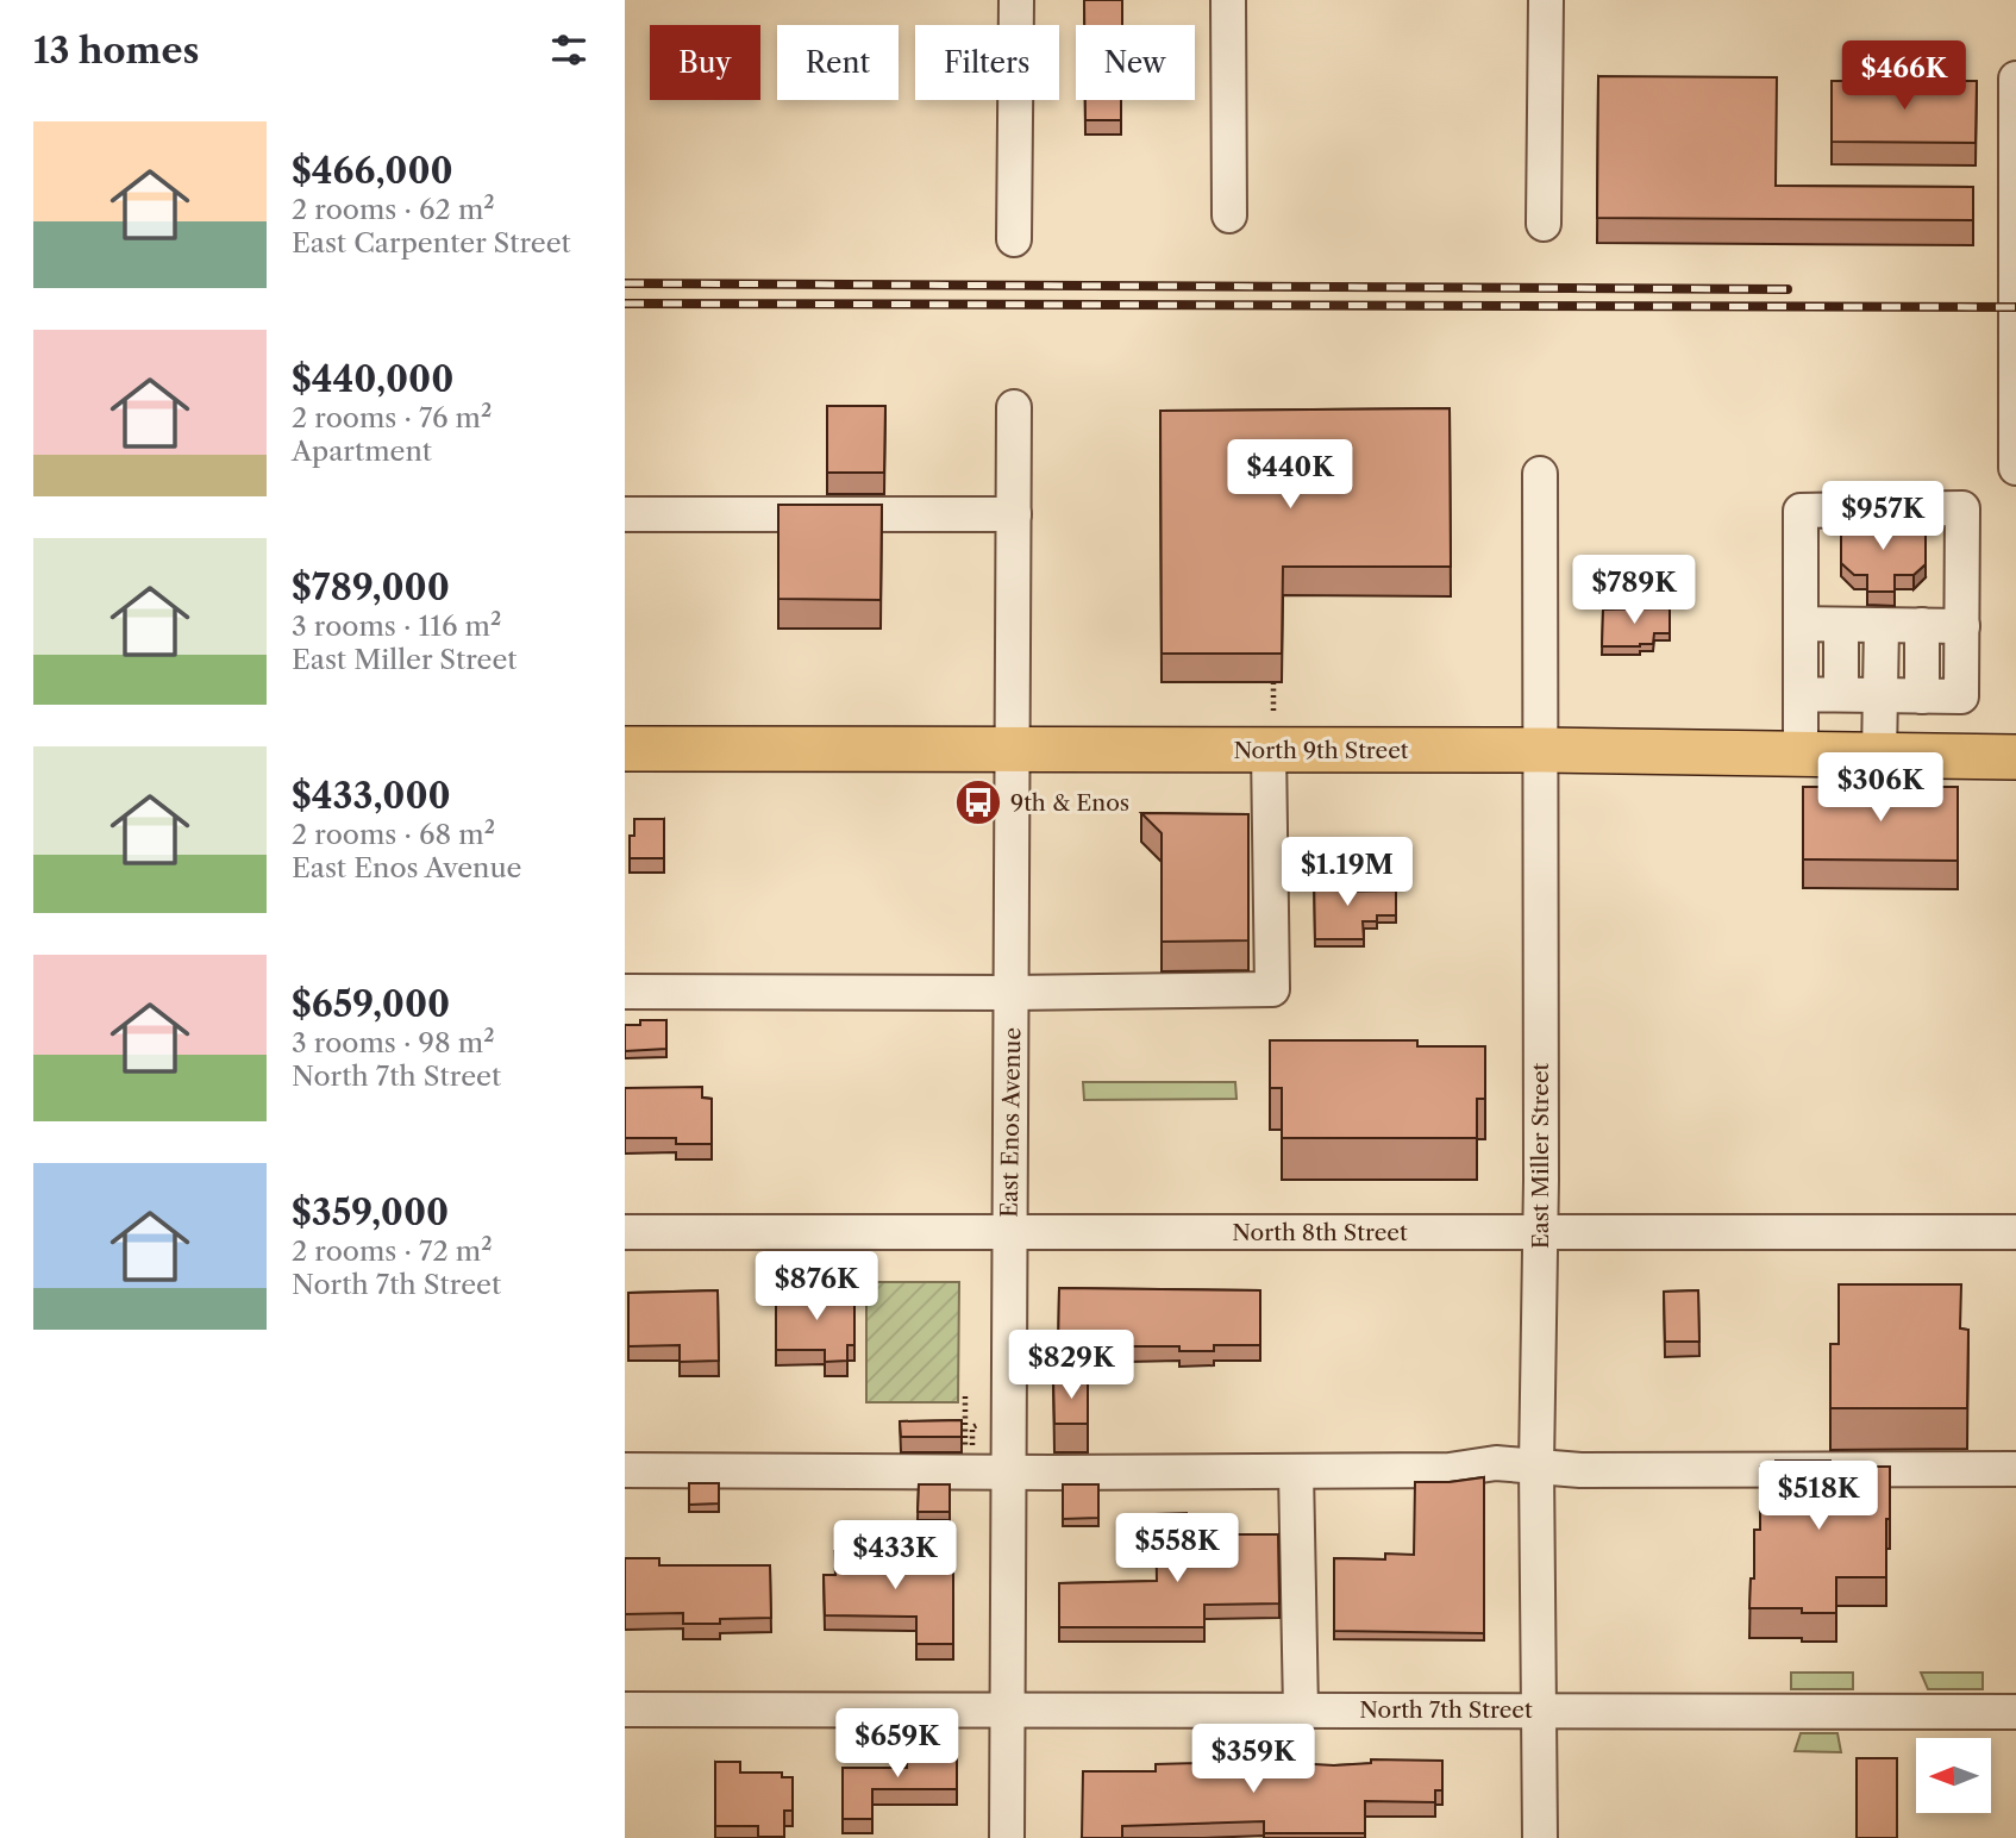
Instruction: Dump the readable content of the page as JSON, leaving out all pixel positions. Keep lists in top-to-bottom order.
{
  "streets": {
    "main road": ["North 9th Street"],
    "street": [
      "East Enos Avenue",
      "East Miller Street",
      "North 8th Street",
      "North 7th Street"
    ]
  },
  "crossings": [
    ["North 9th Street", "East Enos Avenue"],
    ["North 9th Street", "East Miller Street"],
    ["East Enos Avenue", "North 8th Street"],
    ["East Enos Avenue", "North 7th Street"],
    ["East Miller Street", "North 8th Street"],
    ["East Miller Street", "North 7th Street"]
  ],
  "places": {
    "bus stop": ["9th & Enos"]
  },
  "north": "left",
  "page": {
    "heading": "13 homes",
    "chip": [
      "Buy",
      "Rent",
      "Filters",
      "New"
    ],
    "price": [
      "$466K",
      "$440K",
      "$957K",
      "$789K",
      "$306K",
      "$1.19M",
      "$876K",
      "$829K",
      "$518K",
      "$558K",
      "$433K",
      "$659K",
      "$359K"
    ],
    "list": [
      {
        "name": "$466,000",
        "note": "2 rooms · 62 m² · East Carpenter Street"
      },
      {
        "name": "$440,000",
        "note": "2 rooms · 76 m² · Apartment"
      },
      {
        "name": "$789,000",
        "note": "3 rooms · 116 m² · East Miller Street"
      },
      {
        "name": "$433,000",
        "note": "2 rooms · 68 m² · East Enos Avenue"
      },
      {
        "name": "$659,000",
        "note": "3 rooms · 98 m² · North 7th Street"
      },
      {
        "name": "$359,000",
        "note": "2 rooms · 72 m² · North 7th Street"
      }
    ]
  }
}
